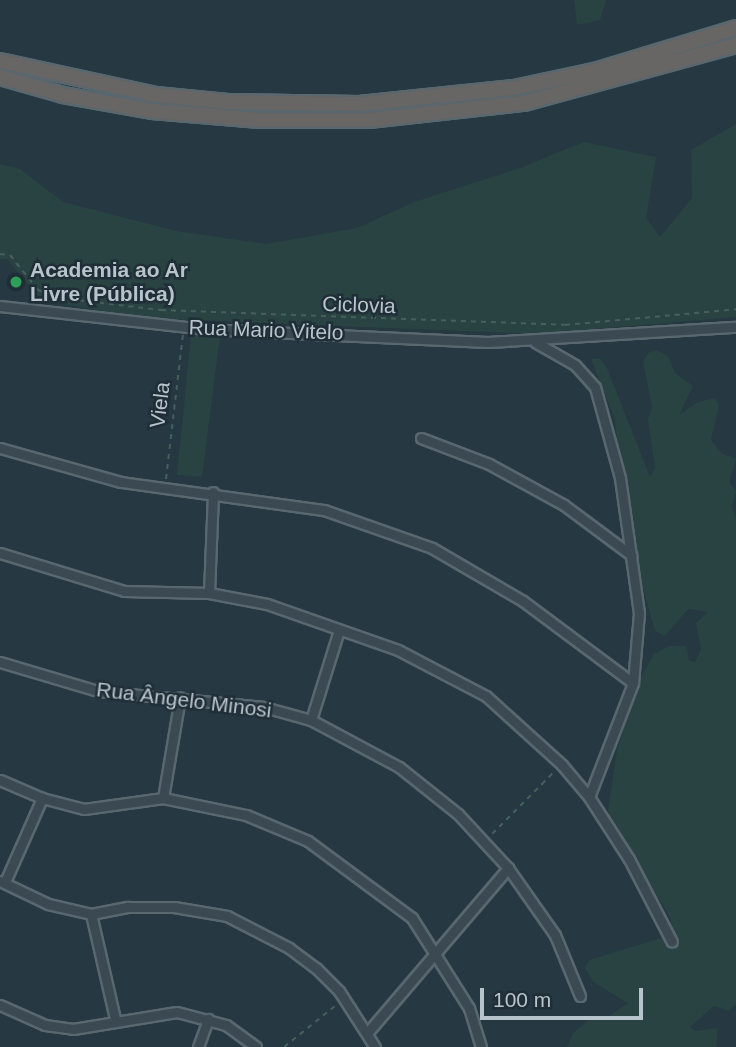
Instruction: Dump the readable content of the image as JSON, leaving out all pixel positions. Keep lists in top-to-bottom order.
{
  "streets": {
    "street": ["Rua Mario Vitelo", "Rua Ângelo Minosi"],
    "path": ["Ciclovia", "Viela"]
  },
  "crossings": [
    ["Rua Mario Vitelo", "Viela"]
  ],
  "places": ["Academia ao Ar Livre (Pública)"],
  "scale_bar": "100 m"
}
